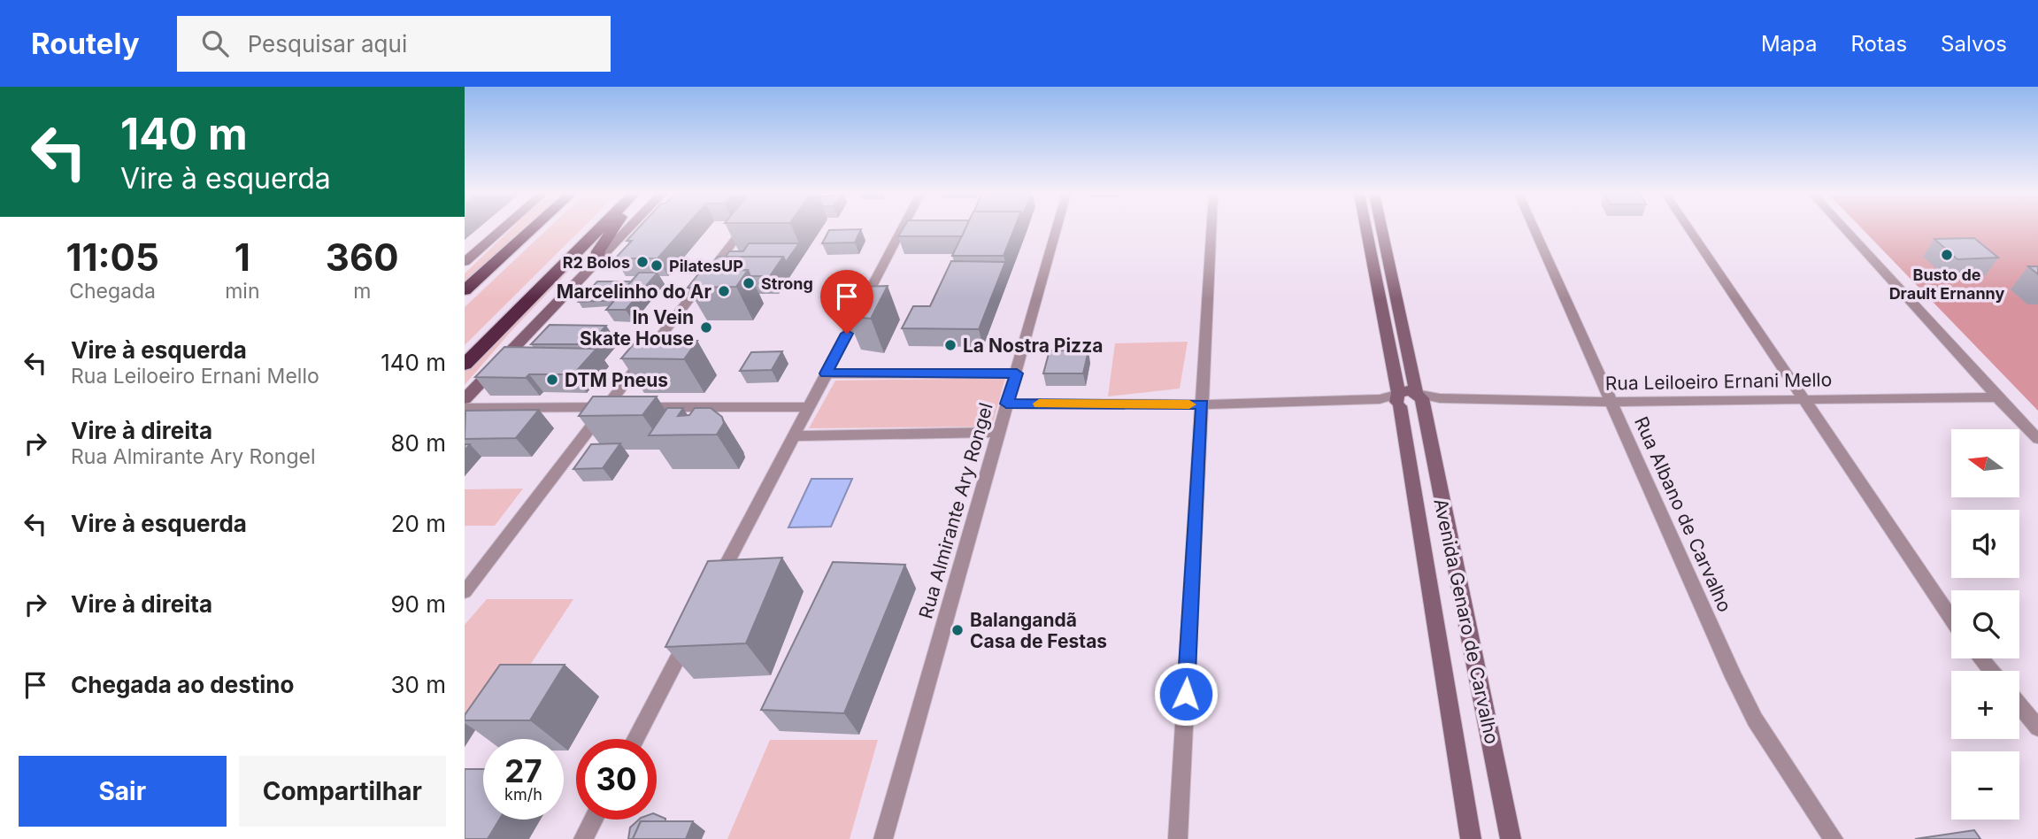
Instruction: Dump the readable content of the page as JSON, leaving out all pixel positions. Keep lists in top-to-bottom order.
{
  "streets": {
    "street": [
      "Rua Leiloeiro Ernani Mello",
      "Rua Almirante Ary Rongel",
      "Rua Albano de Carvalho",
      "Avenida Genaro de Carvalho"
    ]
  },
  "crossings": [
    ["Rua Leiloeiro Ernani Mello", "Rua Albano de Carvalho"],
    ["Rua Leiloeiro Ernani Mello", "Avenida Genaro de Carvalho"]
  ],
  "places": [
    "Busto de Drault Ernanny",
    "R2 Bolos",
    "PilatesUP",
    "Strong",
    "Marcelinho do Ar",
    "In Vein Skate House",
    "La Nostra Pizza",
    "DTM Pneus",
    "Balangandã Casa de Festas"
  ],
  "north": "left",
  "page": {
    "header": "Routely",
    "search": "Pesquisar aqui",
    "nav": ["Mapa", "Rotas", "Salvos"],
    "turn": ["140 m", "Vire à esquerda"],
    "eta": [
      "11:05",
      "Chegada",
      "1",
      "min",
      "360",
      "m"
    ],
    "list": [
      {
        "name": "Vire à esquerda",
        "note": "Rua Leiloeiro Ernani Mello",
        "value": "140 m"
      },
      {
        "name": "Vire à direita",
        "note": "Rua Almirante Ary Rongel",
        "value": "80 m"
      },
      {
        "name": "Vire à esquerda",
        "value": "20 m"
      },
      {
        "name": "Vire à direita",
        "value": "90 m"
      },
      {
        "name": "Chegada ao destino",
        "value": "30 m"
      }
    ],
    "map_buttons": ["+", "−"],
    "speed": "27 km/h",
    "limit": "30",
    "buttons": ["Sair", "Compartilhar"]
  }
}
